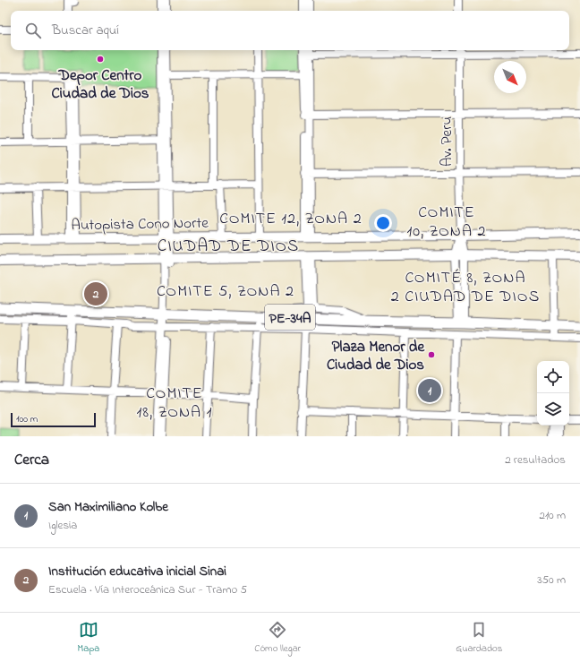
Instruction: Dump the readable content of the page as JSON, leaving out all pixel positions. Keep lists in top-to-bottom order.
{
  "streets": {
    "highway": ["PE-34A"],
    "main road": ["Autopista Cono Norte"],
    "street": ["Av. Peru"]
  },
  "crossings": [
    ["Av. Peru", "Autopista Cono Norte"]
  ],
  "districts": [
    "COMITE 10, ZONA 2",
    "COMITE 12, ZONA 2",
    "CIUDAD DE DIOS",
    "COMITÉ 8, ZONA 2 CIUDAD DE DIOS",
    "COMITE 5, ZONA 2",
    "COMITE 18, ZONA 1"
  ],
  "places": ["Depor Centro Ciudad de Dios", "Plaza Menor de Ciudad de Dios"],
  "scale_bar": "100 m",
  "north": "bottom right",
  "page": {
    "search": "Buscar aquí",
    "pins": ["2", "1"],
    "scale": "100 m",
    "heading": ["Cerca", "2 resultados"],
    "list": [
      {
        "mark": "1",
        "name": "San Maximiliano Kolbe",
        "note": "Iglesia",
        "value": "210 m"
      },
      {
        "mark": "2",
        "name": "Institución educativa inicial Sinai",
        "note": "Escuela · Vía Interoceánica Sur - Tramo 5",
        "value": "350 m"
      }
    ],
    "nav": ["Mapa", "Cómo llegar", "Guardados"]
  }
}
